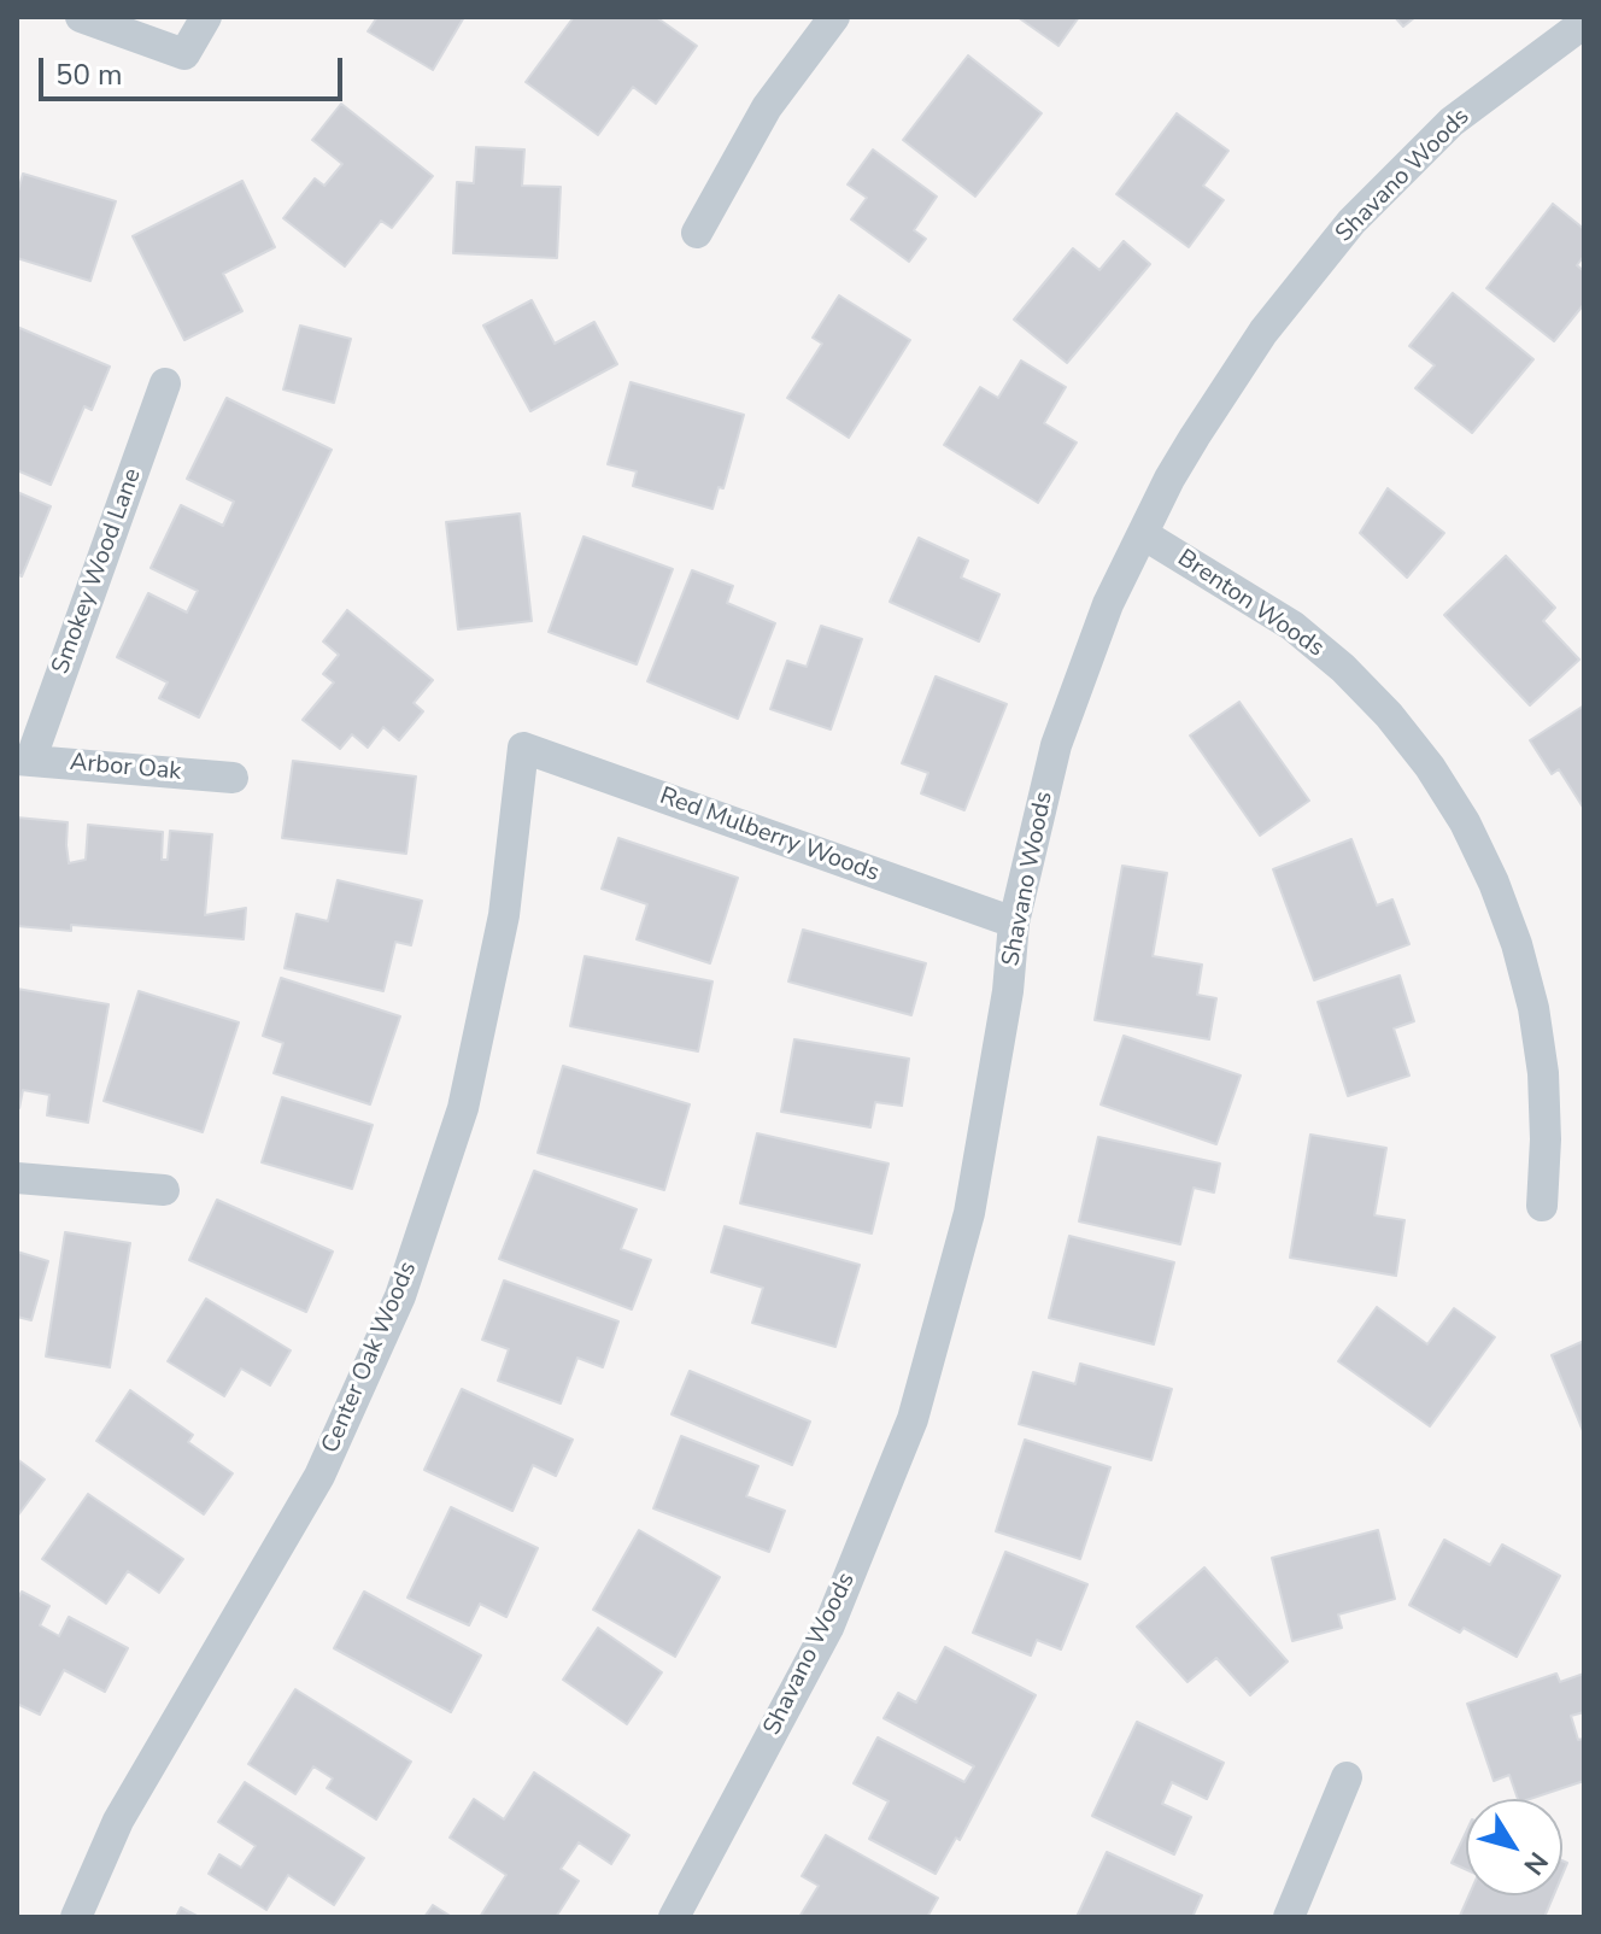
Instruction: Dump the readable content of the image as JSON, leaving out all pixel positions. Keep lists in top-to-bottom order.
{
  "streets": {
    "street": [
      "Shavano Woods",
      "Smokey Wood Lane",
      "Brenton Woods",
      "Arbor Oak",
      "Red Mulberry Woods",
      "Center Oak Woods"
    ]
  },
  "crossings": [
    ["Shavano Woods", "Brenton Woods"],
    ["Shavano Woods", "Red Mulberry Woods"],
    ["Smokey Wood Lane", "Arbor Oak"],
    ["Red Mulberry Woods", "Center Oak Woods"]
  ],
  "scale_bar": "50 m",
  "north": "bottom right"
}
